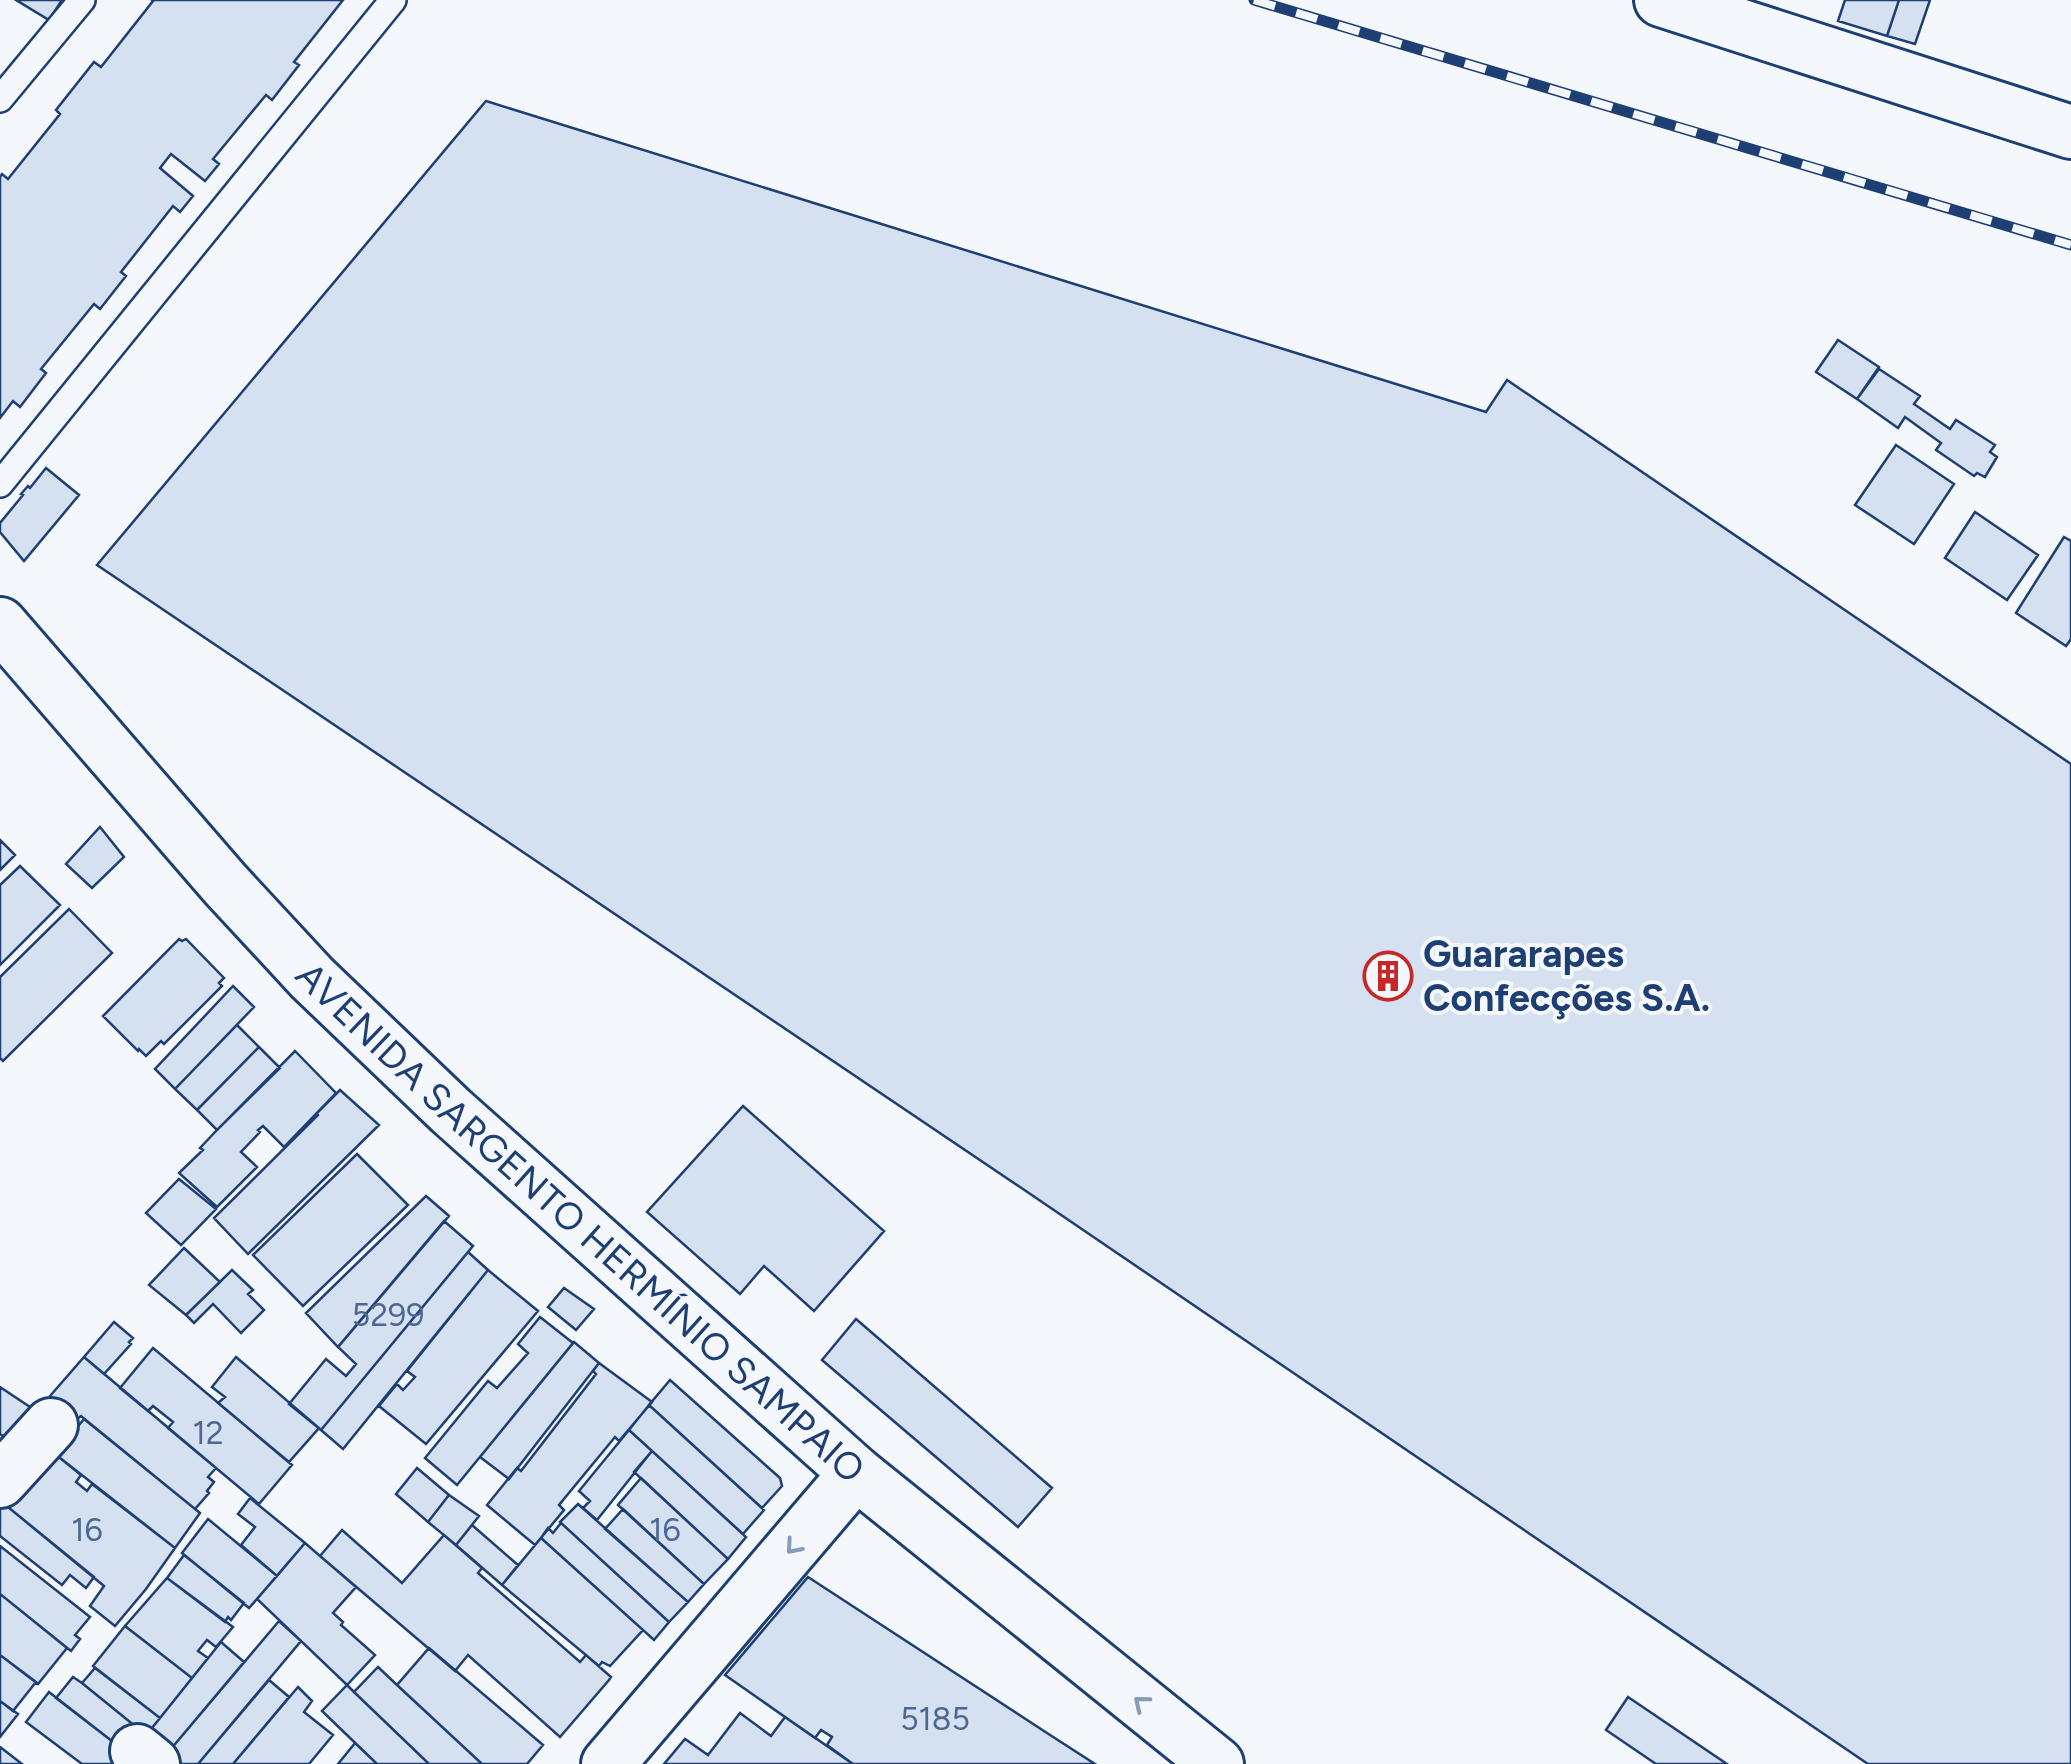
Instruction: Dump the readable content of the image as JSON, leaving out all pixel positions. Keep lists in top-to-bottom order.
{
  "streets": {
    "street": ["AVENIDA SARGENTO HERMÍNIO SAMPAIO"]
  },
  "places": {
    "building": ["Guararapes Confecções S.A."]
  },
  "house_numbers": [
    "5299",
    "12",
    "16",
    "16",
    "5185"
  ]
}
